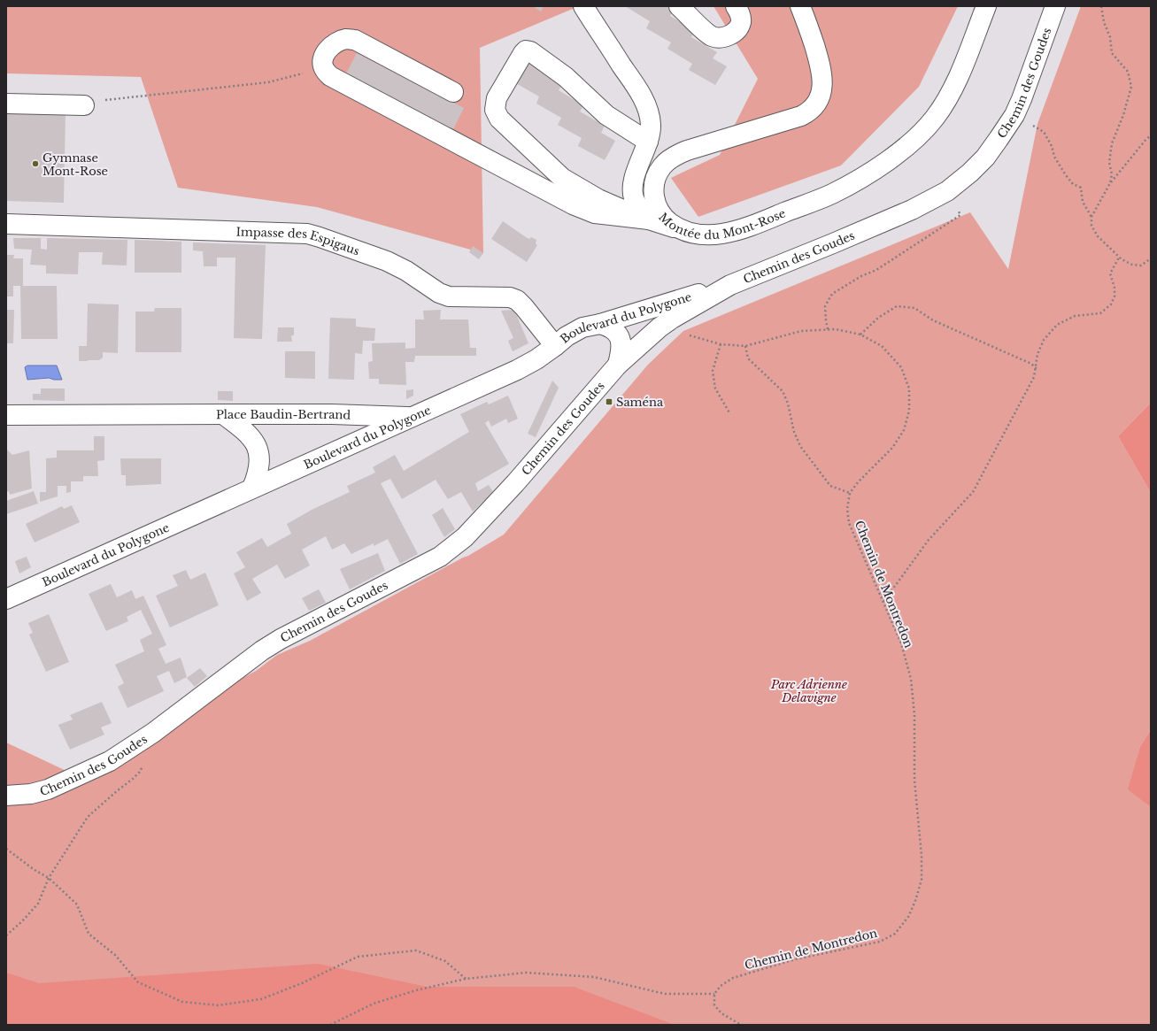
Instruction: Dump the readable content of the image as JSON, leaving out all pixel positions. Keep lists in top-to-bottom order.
{
  "streets": {
    "street": [
      "Chemin des Goudes",
      "Montée du Mont-Rose",
      "Impasse des Espigaus",
      "Boulevard du Polygone",
      "Place Baudin-Bertrand"
    ],
    "path": ["Chemin de Montredon"]
  },
  "crossings": [
    ["Chemin des Goudes", "Boulevard du Polygone"],
    ["Impasse des Espigaus", "Boulevard du Polygone"],
    ["Boulevard du Polygone", "Place Baudin-Bertrand"]
  ],
  "parks": ["Parc Adrienne Delavigne"],
  "places": {
    "other": ["Gymnase Mont-Rose"],
    "transit": ["Saména"]
  }
}
